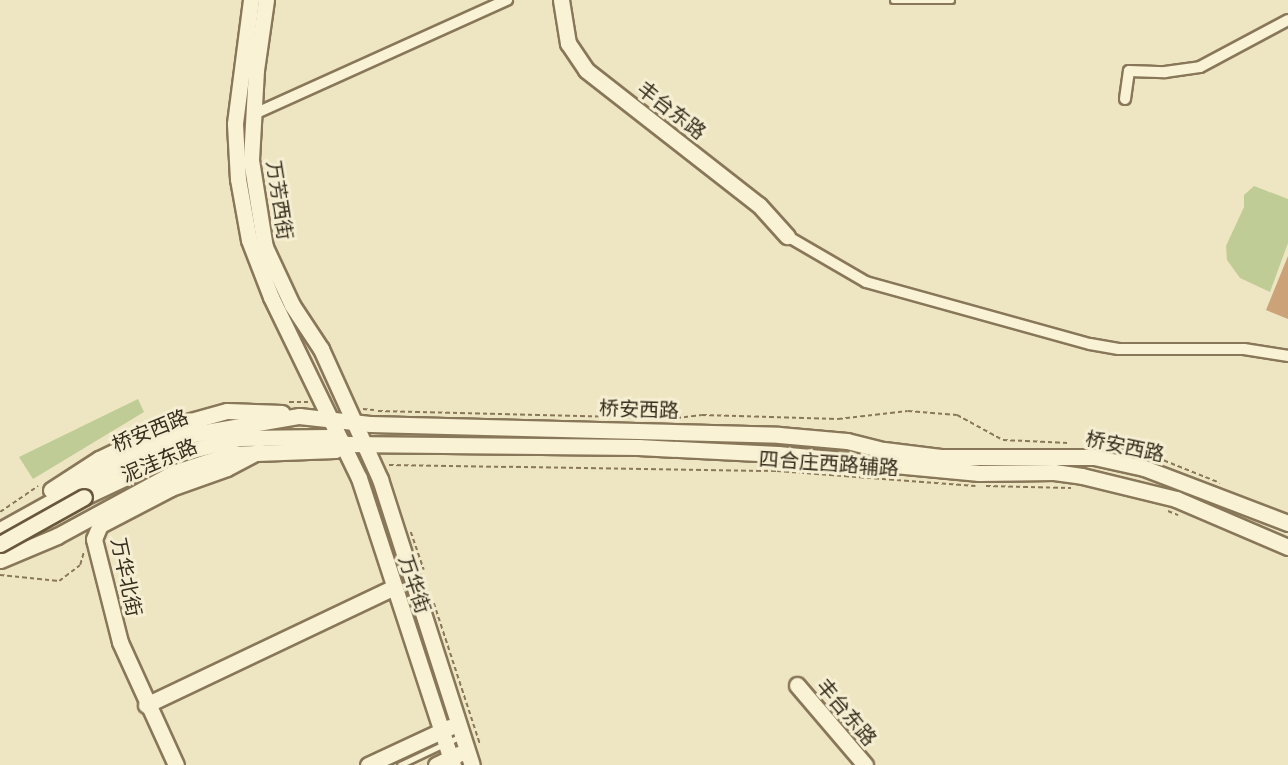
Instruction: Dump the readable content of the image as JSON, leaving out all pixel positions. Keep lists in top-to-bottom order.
{
  "streets": {
    "main road": [
      "丰台东路",
      "万芳西街",
      "桥安西路",
      "泥洼东路",
      "万华北街",
      "万华街"
    ],
    "path": ["四合庄西路辅路"]
  },
  "crossings": [
    ["万芳西街", "桥安西路"],
    ["万芳西街", "万华街"],
    ["桥安西路", "泥洼东路"],
    ["桥安西路", "万华街"],
    ["泥洼东路", "万华北街"],
    ["泥洼东路", "万华街"]
  ]
}
